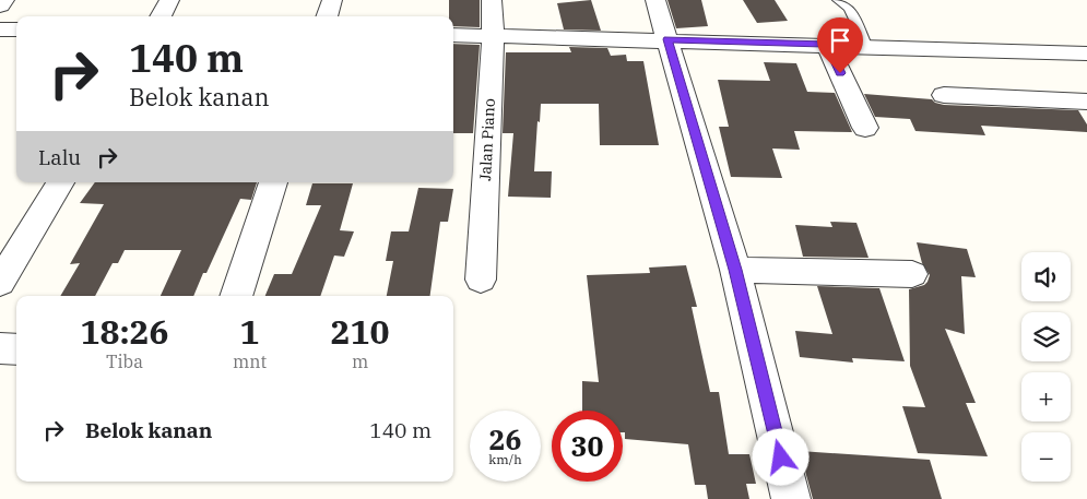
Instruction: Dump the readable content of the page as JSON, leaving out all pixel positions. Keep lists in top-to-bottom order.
{
  "streets": {
    "street": ["Jalan Piano"]
  },
  "page": {
    "turn": ["140 m", "Belok kanan"],
    "then": "Lalu",
    "map_buttons": ["+", "−"],
    "eta": [
      "18:26",
      "Tiba",
      "1",
      "mnt",
      "210",
      "m"
    ],
    "list": [
      {
        "name": "Belok kanan",
        "value": "140 m"
      }
    ],
    "speed": "26 km/h",
    "limit": "30"
  }
}
